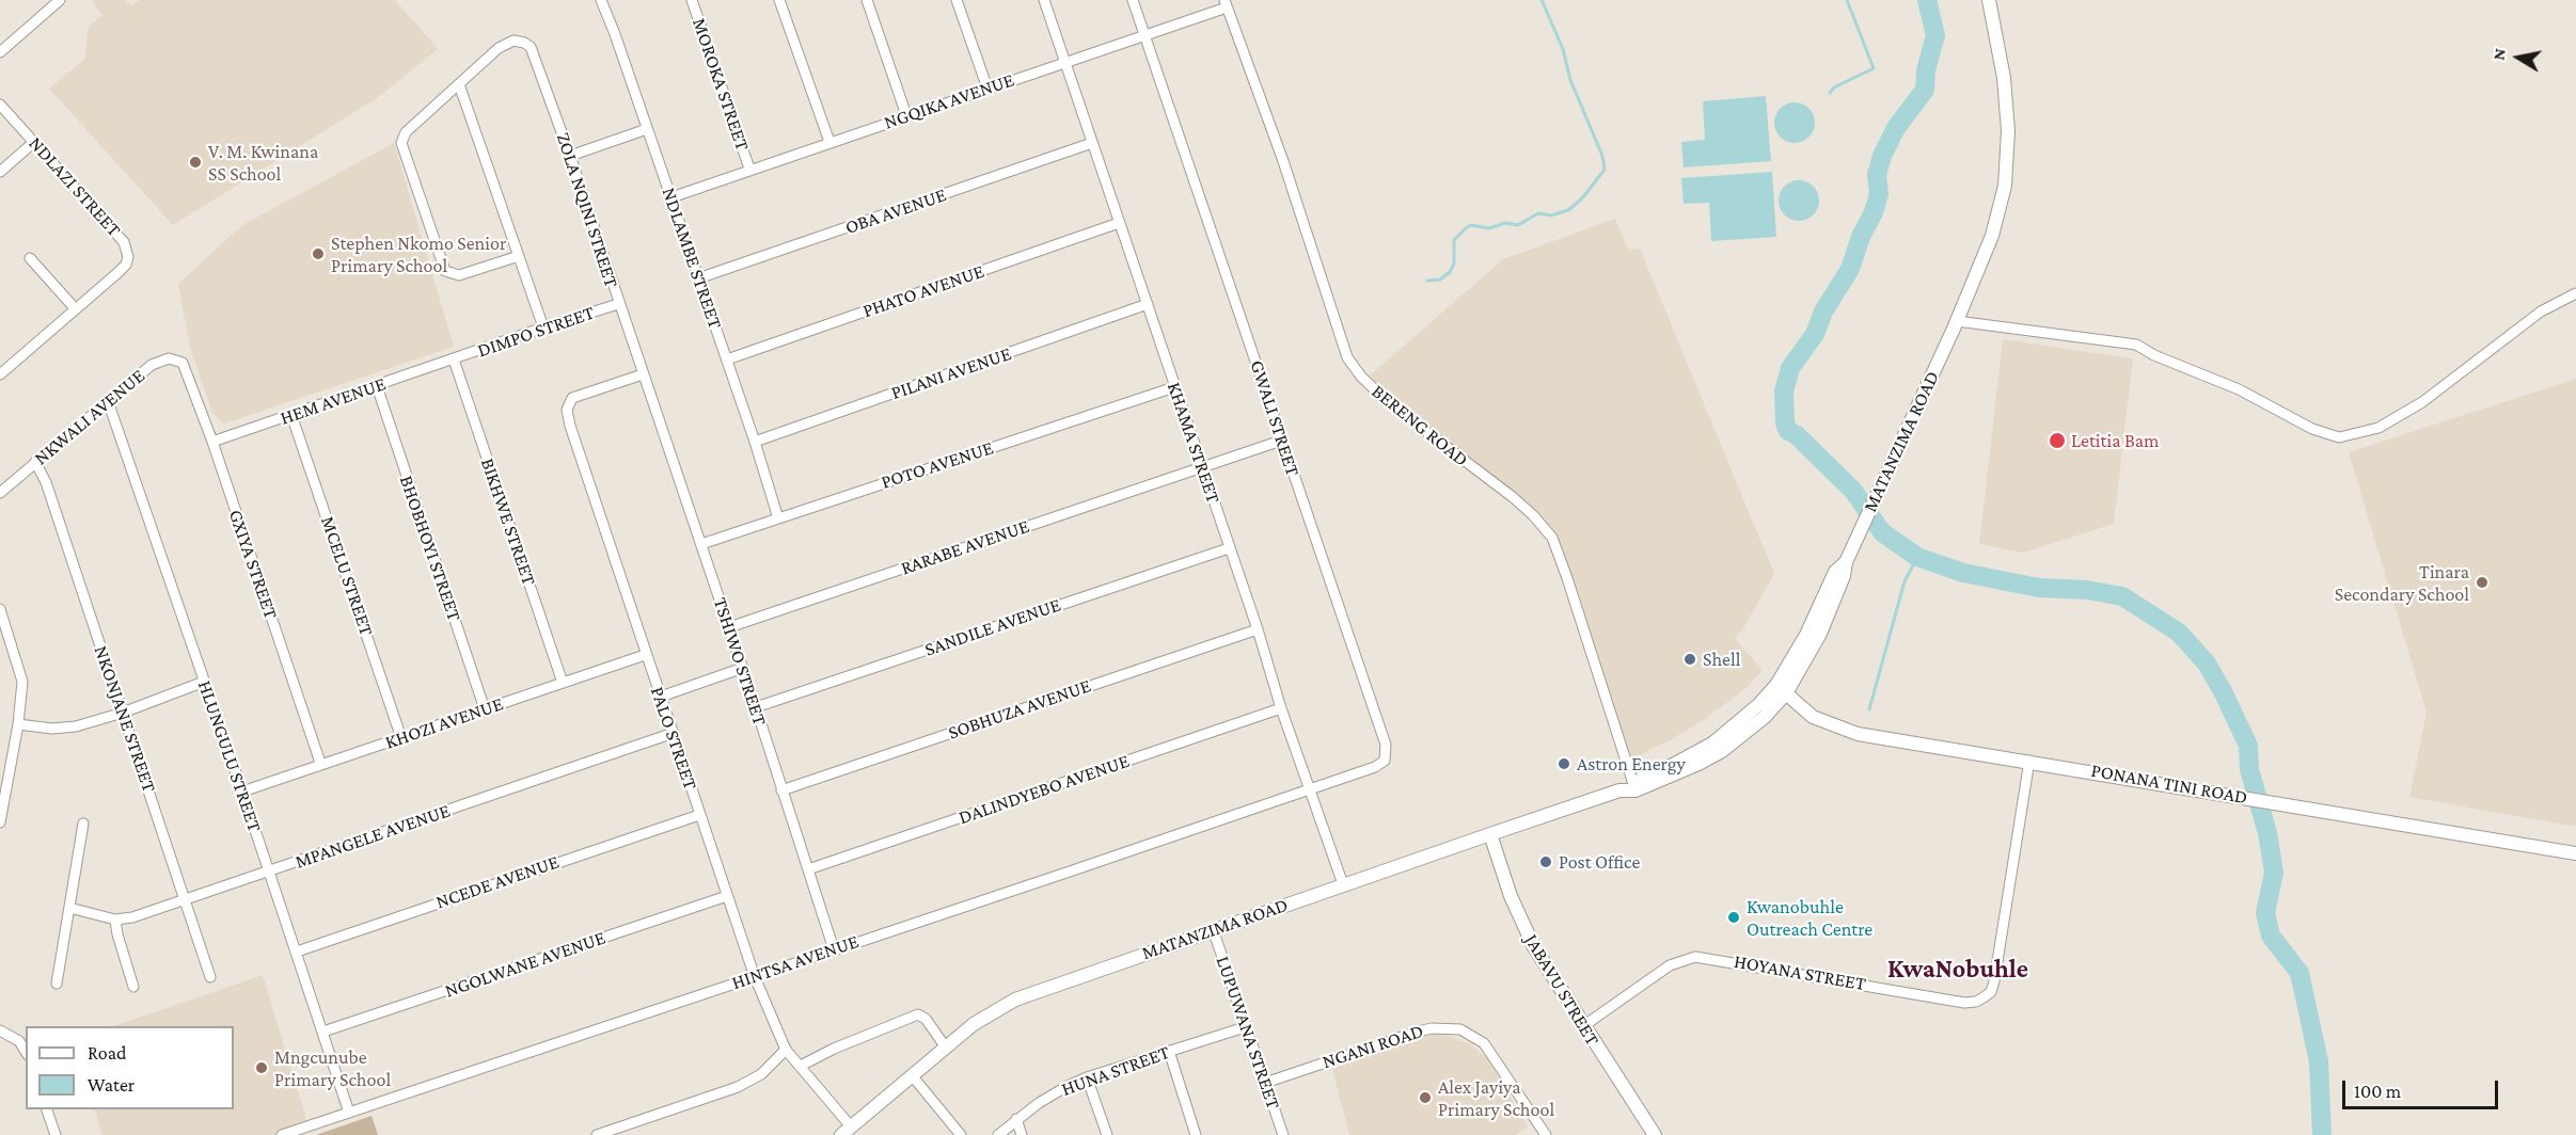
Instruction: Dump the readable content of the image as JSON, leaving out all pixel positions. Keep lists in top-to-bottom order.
{
  "streets": {
    "street": [
      "MOROKA STREET",
      "NGQIKA AVENUE",
      "NDLAZI STREET",
      "ZOLA NQINI STREET",
      "OBA AVENUE",
      "NDLAMBE STREET",
      "PHATO AVENUE",
      "DIMPO STREET",
      "PILANI AVENUE",
      "HEM AVENUE",
      "NKWALI AVENUE",
      "GWALI STREET",
      "BERENG ROAD",
      "MATANZIMA ROAD",
      "KHAMA STREET",
      "POTO AVENUE",
      "BIKHWE STREET",
      "RARABE AVENUE",
      "BHOBHOYI STREET",
      "GXIYA STREET",
      "MCELU STREET",
      "SANDILE AVENUE",
      "TSHIWO STREET",
      "SOBHUZA AVENUE",
      "NKONJANE STREET",
      "KHOZI AVENUE",
      "PALO STREET",
      "HLUNGULU STREET",
      "PONANA TINI ROAD",
      "DALINDYEBO AVENUE",
      "MPANGELE AVENUE",
      "NCEDE AVENUE",
      "HINTSA AVENUE",
      "NGOLWANE AVENUE",
      "HOYANA STREET",
      "JABAVU STREET",
      "LUPUWANA STREET",
      "NGANI ROAD",
      "HUNA STREET"
    ]
  },
  "crossings": [
    ["MOROKA STREET", "NGQIKA AVENUE"],
    ["NGQIKA AVENUE", "NDLAMBE STREET"],
    ["NGQIKA AVENUE", "GWALI STREET"],
    ["NGQIKA AVENUE", "BERENG ROAD"],
    ["NGQIKA AVENUE", "KHAMA STREET"],
    ["ZOLA NQINI STREET", "DIMPO STREET"],
    ["ZOLA NQINI STREET", "TSHIWO STREET"],
    ["ZOLA NQINI STREET", "PALO STREET"],
    ["OBA AVENUE", "NDLAMBE STREET"],
    ["OBA AVENUE", "KHAMA STREET"],
    ["NDLAMBE STREET", "PHATO AVENUE"],
    ["NDLAMBE STREET", "PILANI AVENUE"],
    ["NDLAMBE STREET", "POTO AVENUE"],
    ["PHATO AVENUE", "KHAMA STREET"],
    ["DIMPO STREET", "HEM AVENUE"],
    ["DIMPO STREET", "BIKHWE STREET"],
    ["PILANI AVENUE", "KHAMA STREET"],
    ["HEM AVENUE", "BIKHWE STREET"],
    ["HEM AVENUE", "BHOBHOYI STREET"],
    ["HEM AVENUE", "GXIYA STREET"],
    ["HEM AVENUE", "MCELU STREET"],
    ["NKWALI AVENUE", "GXIYA STREET"],
    ["NKWALI AVENUE", "NKONJANE STREET"],
    ["NKWALI AVENUE", "HLUNGULU STREET"],
    ["GWALI STREET", "KHAMA STREET"],
    ["GWALI STREET", "RARABE AVENUE"],
    ["GWALI STREET", "HINTSA AVENUE"],
    ["BERENG ROAD", "MATANZIMA ROAD"],
    ["MATANZIMA ROAD", "KHAMA STREET"],
    ["MATANZIMA ROAD", "PALO STREET"],
    ["MATANZIMA ROAD", "PONANA TINI ROAD"],
    ["MATANZIMA ROAD", "JABAVU STREET"],
    ["MATANZIMA ROAD", "LUPUWANA STREET"],
    ["KHAMA STREET", "POTO AVENUE"],
    ["KHAMA STREET", "RARABE AVENUE"],
    ["KHAMA STREET", "SANDILE AVENUE"],
    ["KHAMA STREET", "SOBHUZA AVENUE"],
    ["KHAMA STREET", "DALINDYEBO AVENUE"],
    ["KHAMA STREET", "HINTSA AVENUE"],
    ["POTO AVENUE", "TSHIWO STREET"],
    ["BIKHWE STREET", "KHOZI AVENUE"],
    ["RARABE AVENUE", "TSHIWO STREET"],
    ["BHOBHOYI STREET", "KHOZI AVENUE"],
    ["GXIYA STREET", "KHOZI AVENUE"],
    ["MCELU STREET", "KHOZI AVENUE"],
    ["SANDILE AVENUE", "TSHIWO STREET"],
    ["TSHIWO STREET", "SOBHUZA AVENUE"],
    ["TSHIWO STREET", "PALO STREET"],
    ["TSHIWO STREET", "DALINDYEBO AVENUE"],
    ["TSHIWO STREET", "HINTSA AVENUE"],
    ["NKONJANE STREET", "MPANGELE AVENUE"],
    ["KHOZI AVENUE", "PALO STREET"],
    ["KHOZI AVENUE", "HLUNGULU STREET"],
    ["PALO STREET", "MPANGELE AVENUE"],
    ["PALO STREET", "NCEDE AVENUE"],
    ["PALO STREET", "HINTSA AVENUE"],
    ["PALO STREET", "NGOLWANE AVENUE"],
    ["HLUNGULU STREET", "MPANGELE AVENUE"],
    ["HLUNGULU STREET", "NCEDE AVENUE"],
    ["HLUNGULU STREET", "HINTSA AVENUE"],
    ["HLUNGULU STREET", "NGOLWANE AVENUE"],
    ["PONANA TINI ROAD", "HOYANA STREET"],
    ["HOYANA STREET", "JABAVU STREET"],
    ["LUPUWANA STREET", "NGANI ROAD"],
    ["LUPUWANA STREET", "HUNA STREET"]
  ],
  "districts": ["KwaNobuhle"],
  "places": [
    "V. M. Kwinana SS School",
    "Stephen Nkomo Senior Primary School",
    "Letitia Bam",
    "Tinara Secondary School",
    "Shell",
    "Astron Energy",
    "Post Office",
    "Kwanobuhle Outreach Centre",
    "Mngcunube Primary School",
    "Alex Jayiya Primary School"
  ],
  "legend": ["Road", "Water"],
  "scale_bar": "100 m",
  "north": "left"
}
